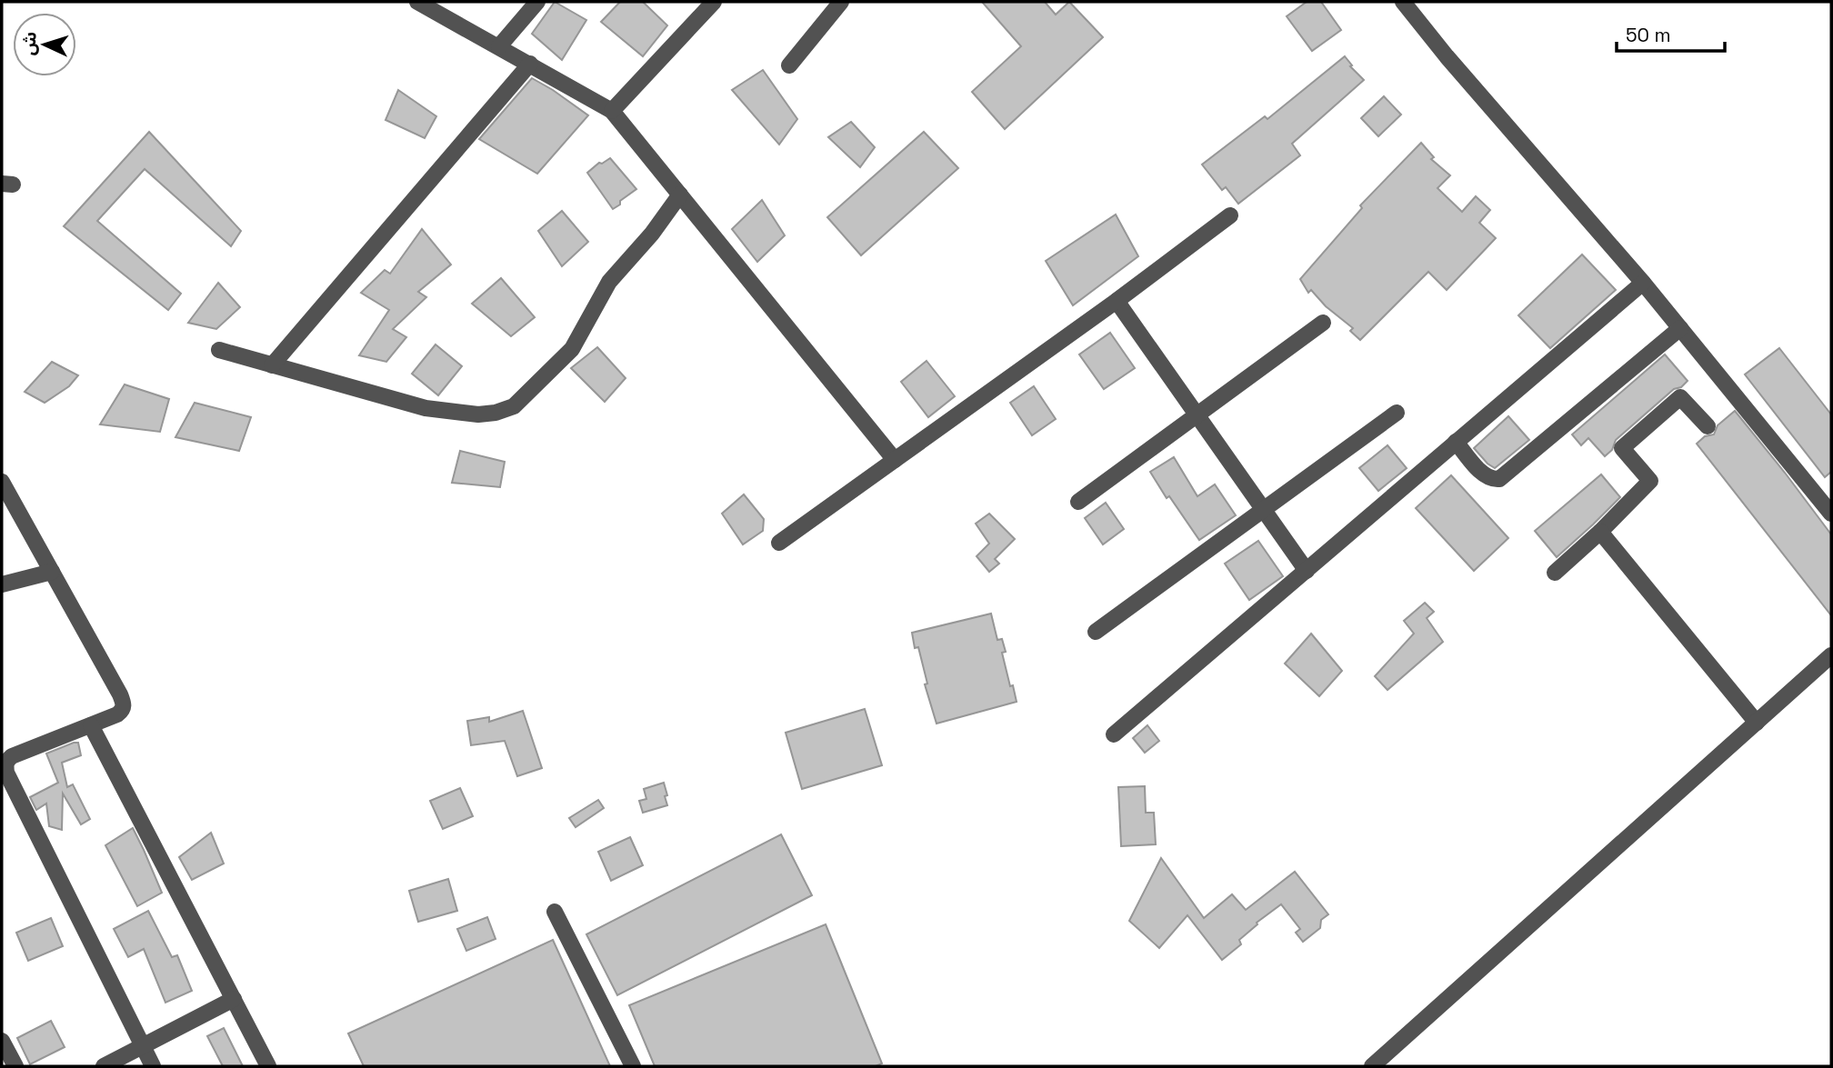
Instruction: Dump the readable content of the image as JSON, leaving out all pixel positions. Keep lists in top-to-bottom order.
{
  "scale_bar": "50 m",
  "north": "left"
}
